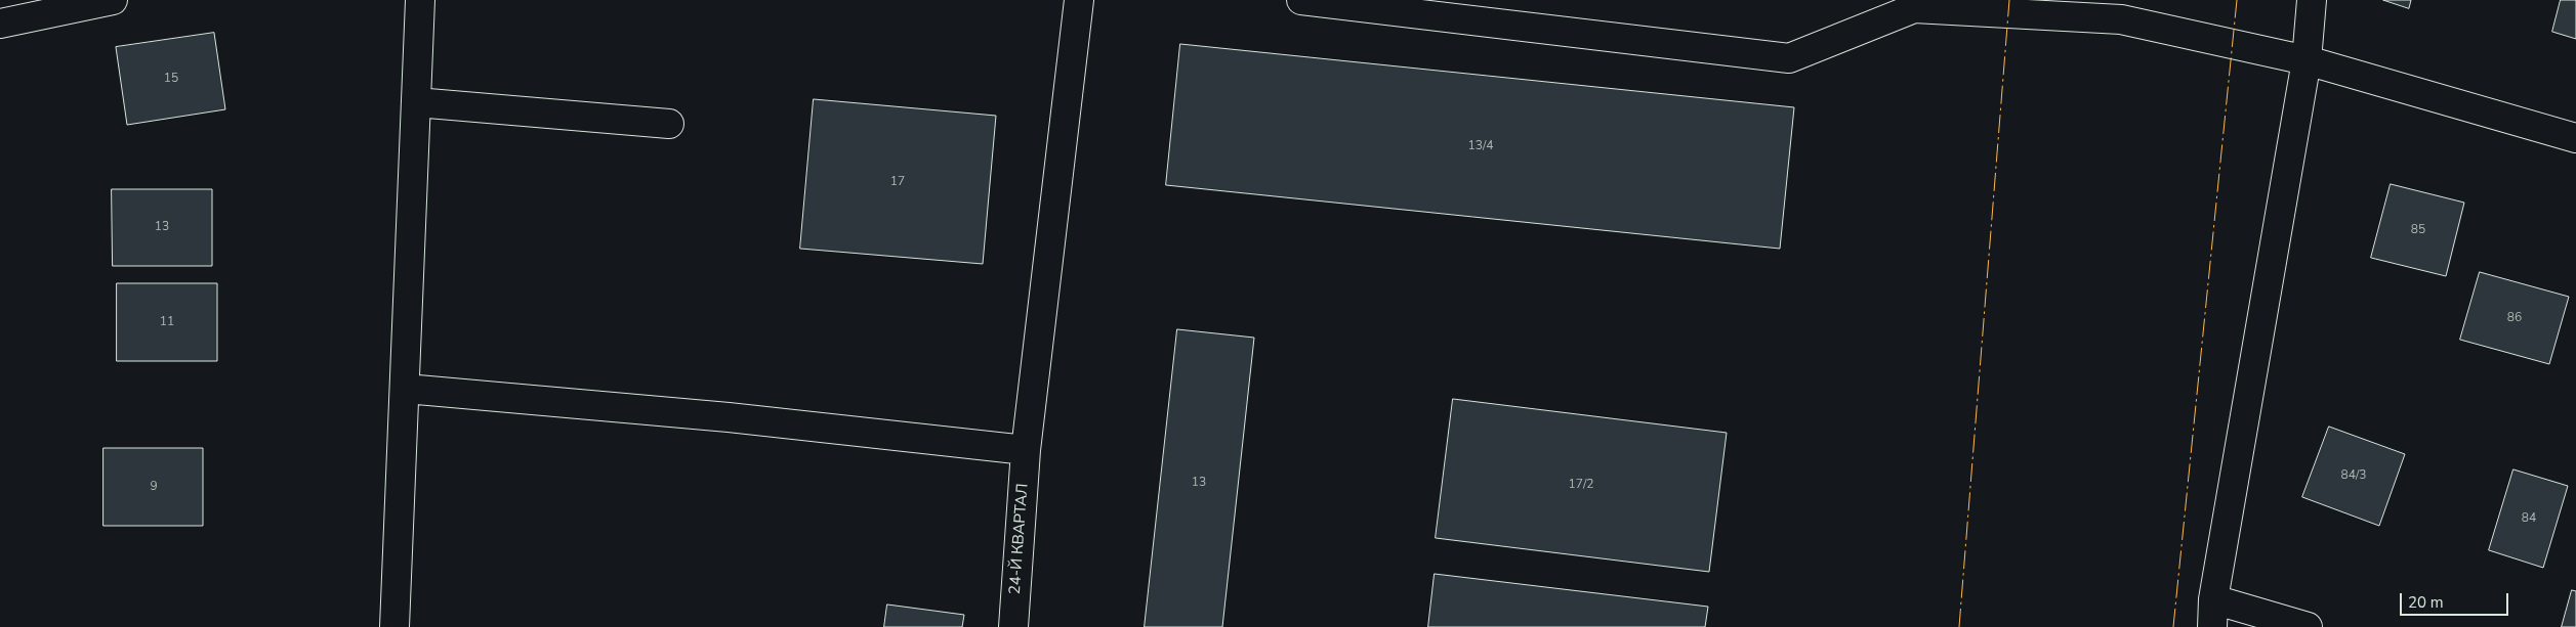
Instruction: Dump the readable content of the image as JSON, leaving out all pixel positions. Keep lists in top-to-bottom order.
{
  "streets": {
    "street": ["24-Й КВАРТАЛ"]
  },
  "house_numbers": [
    "15",
    "13/4",
    "17",
    "13",
    "85",
    "86",
    "11",
    "84/3",
    "13",
    "17/2",
    "9",
    "84"
  ],
  "scale_bar": "20 m"
}
